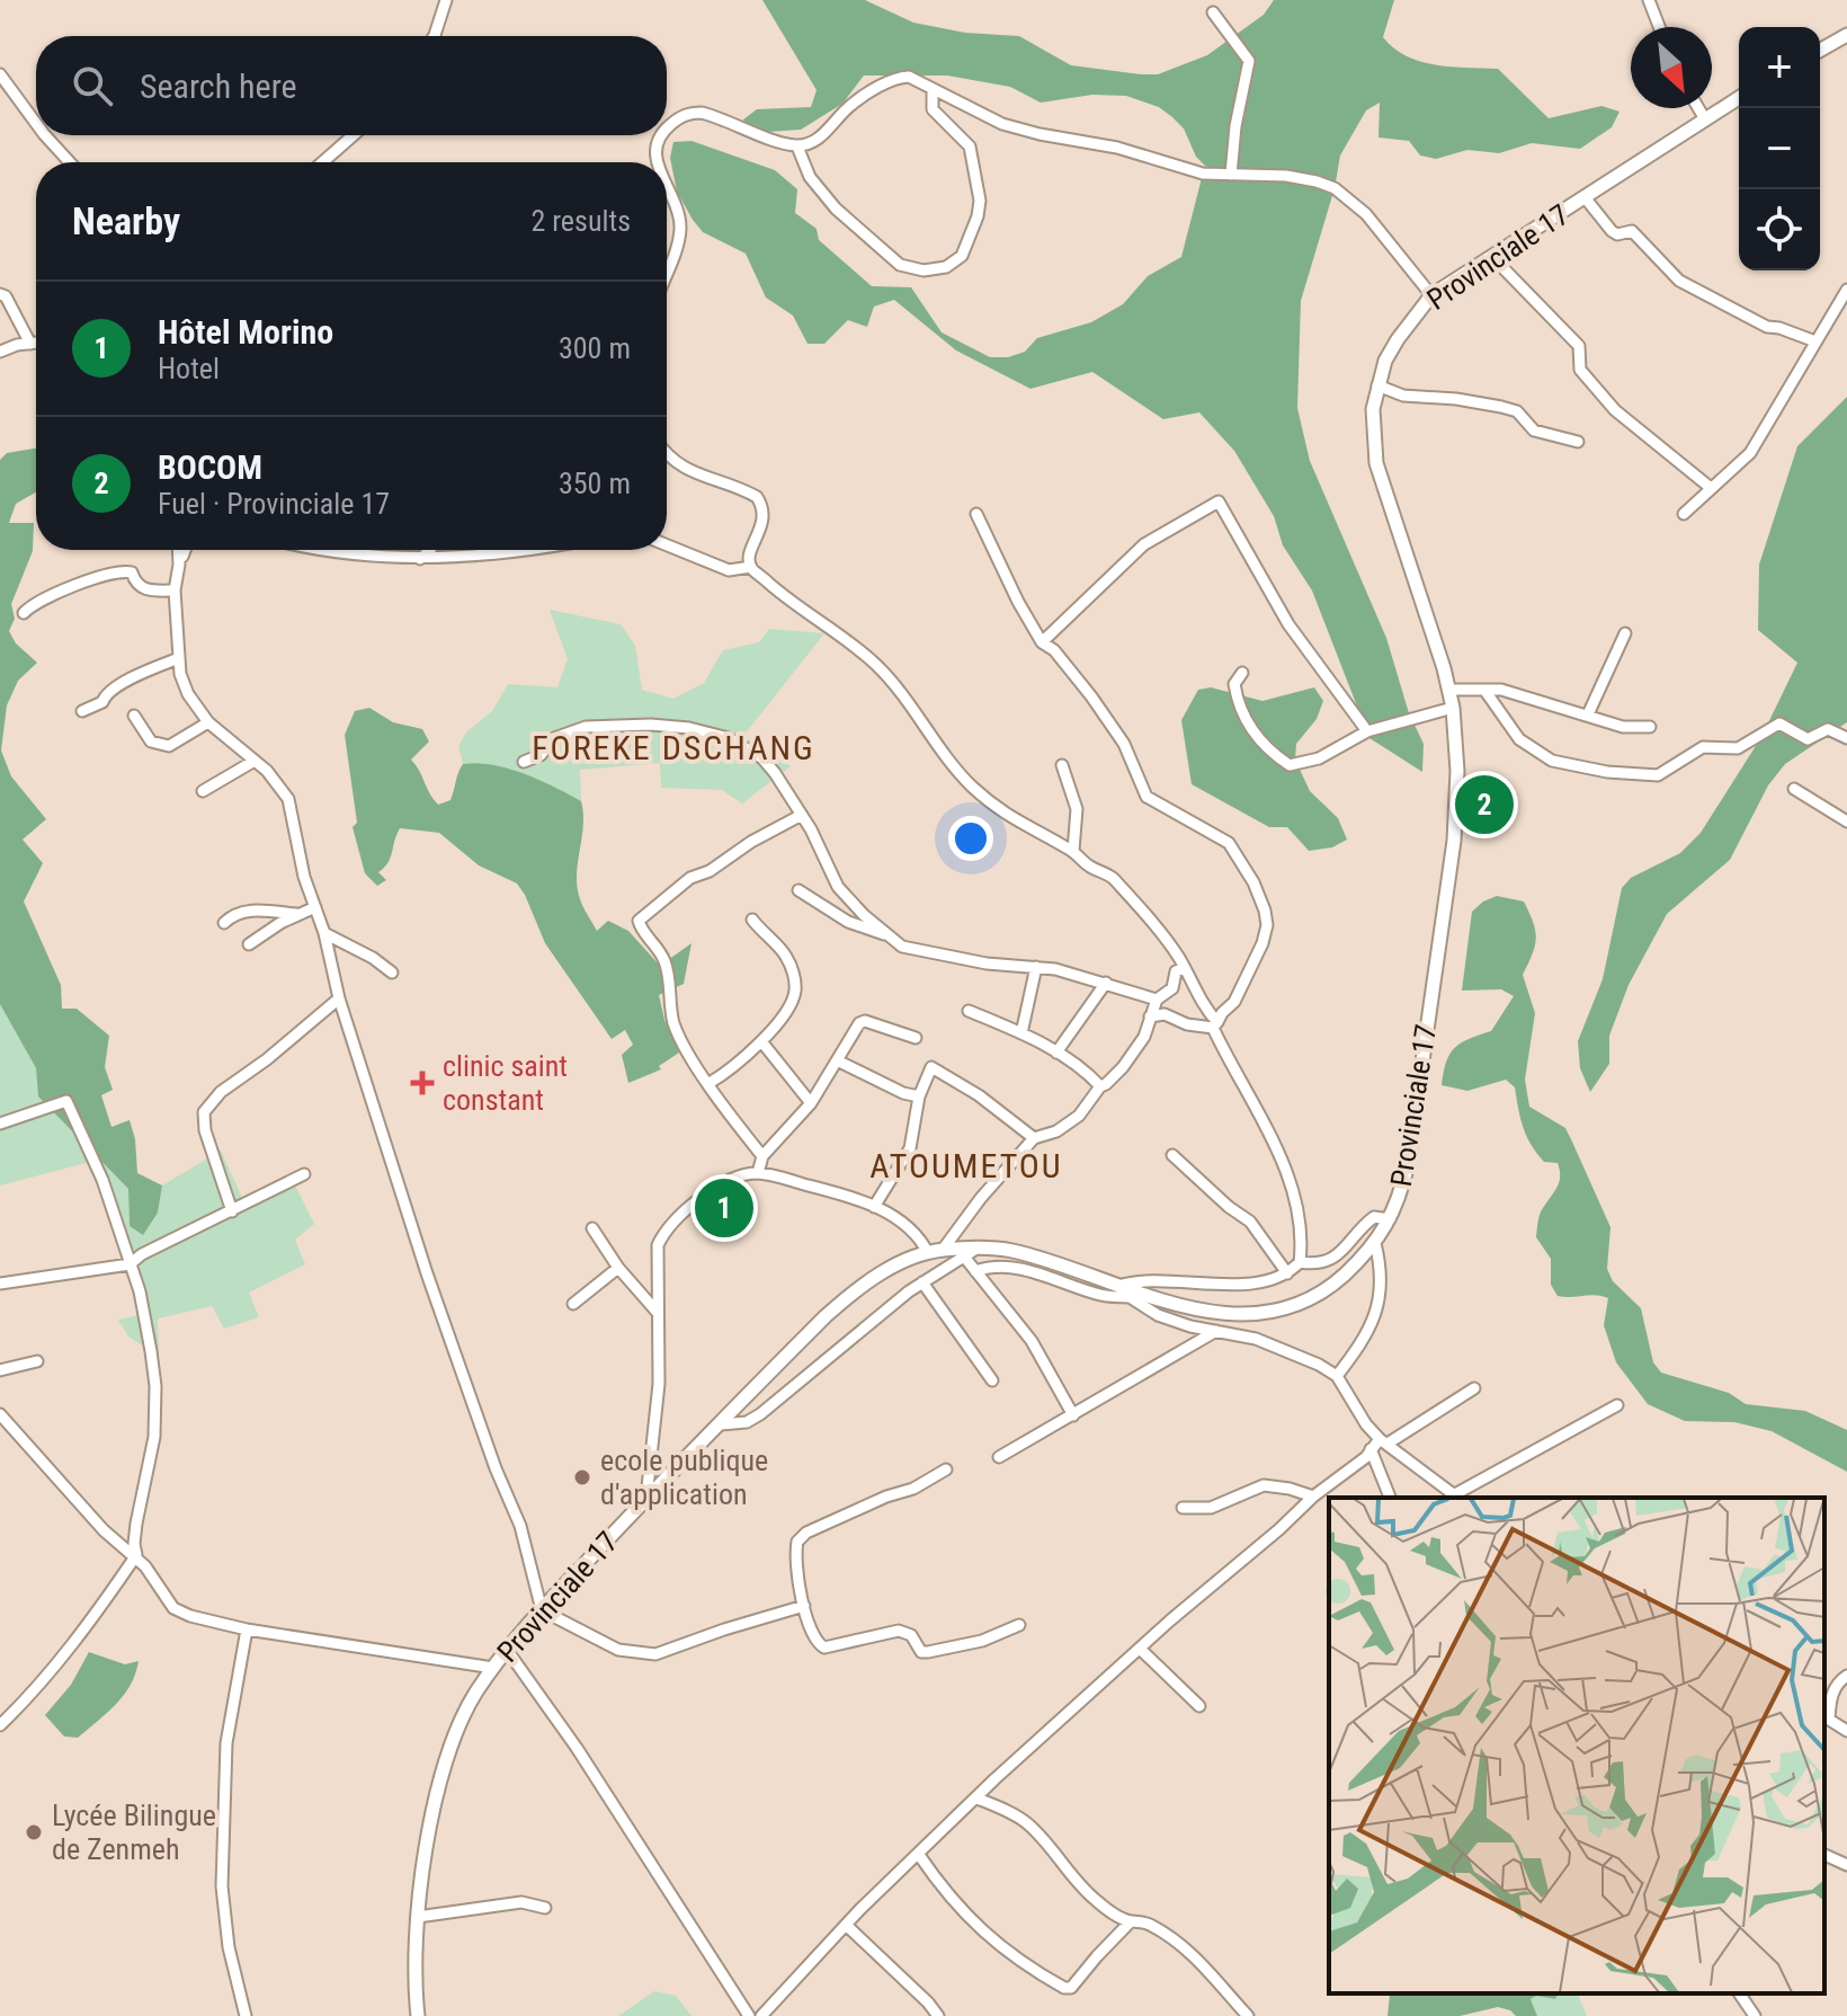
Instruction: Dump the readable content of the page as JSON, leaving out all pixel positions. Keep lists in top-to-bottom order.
{
  "streets": {
    "main road": ["Provinciale 17"]
  },
  "districts": ["FOREKE DSCHANG", "ATOUMETOU"],
  "places": {
    "health": ["clinic saint constant"],
    "other": ["ecole publique d'application", "Lycée Bilingue de Zenmeh"]
  },
  "north": "bottom right",
  "page": {
    "map_buttons": ["+", "−"],
    "search": "Search here",
    "heading": ["Nearby", "2 results"],
    "list": [
      {
        "mark": "1",
        "name": "Hôtel Morino",
        "note": "Hotel",
        "value": "300 m"
      },
      {
        "mark": "2",
        "name": "BOCOM",
        "note": "Fuel · Provinciale 17",
        "value": "350 m"
      }
    ],
    "pins": ["2", "1"]
  }
}
